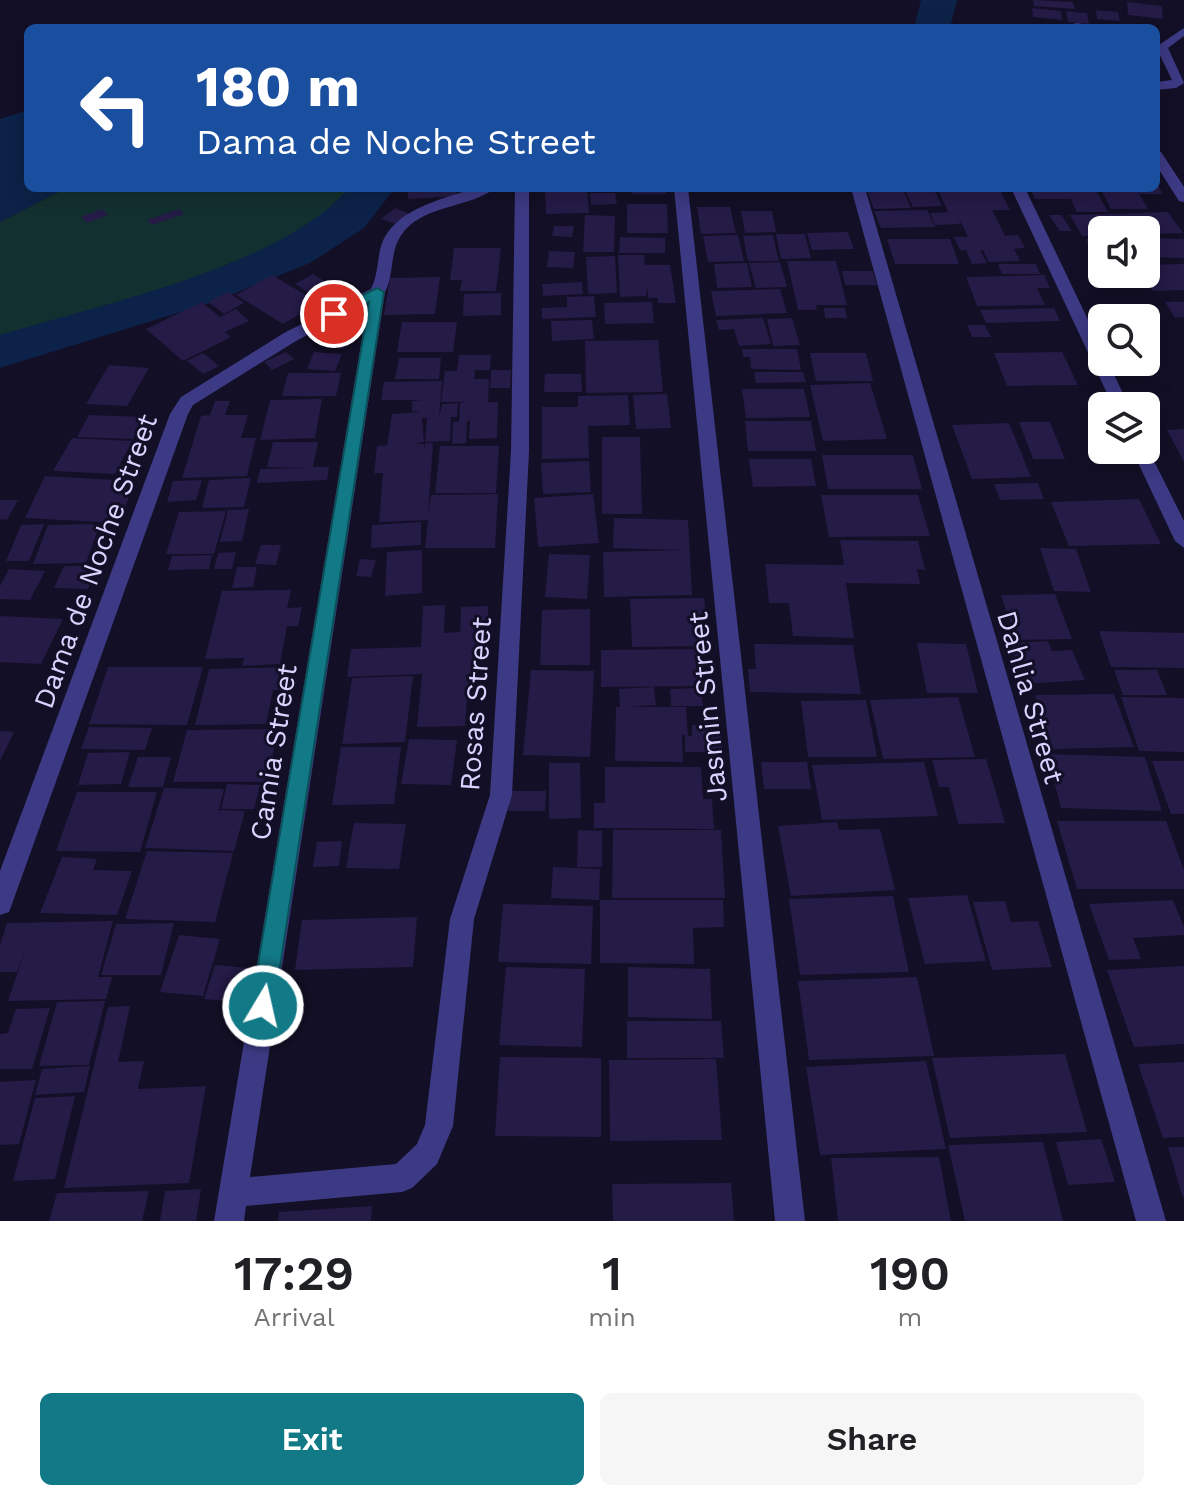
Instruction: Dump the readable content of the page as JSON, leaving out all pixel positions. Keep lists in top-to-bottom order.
{
  "streets": {
    "street": [
      "Dama de Noche Street",
      "Dahlia Street",
      "Rosas Street",
      "Jasmin Street",
      "Camia Street"
    ]
  },
  "crossings": [
    ["Dama de Noche Street", "Camia Street"],
    ["Rosas Street", "Camia Street"]
  ],
  "page": {
    "turn": ["180 m", "Dama de Noche Street"],
    "eta": [
      "17:29",
      "Arrival",
      "1",
      "min",
      "190",
      "m"
    ],
    "buttons": ["Exit", "Share"]
  }
}
